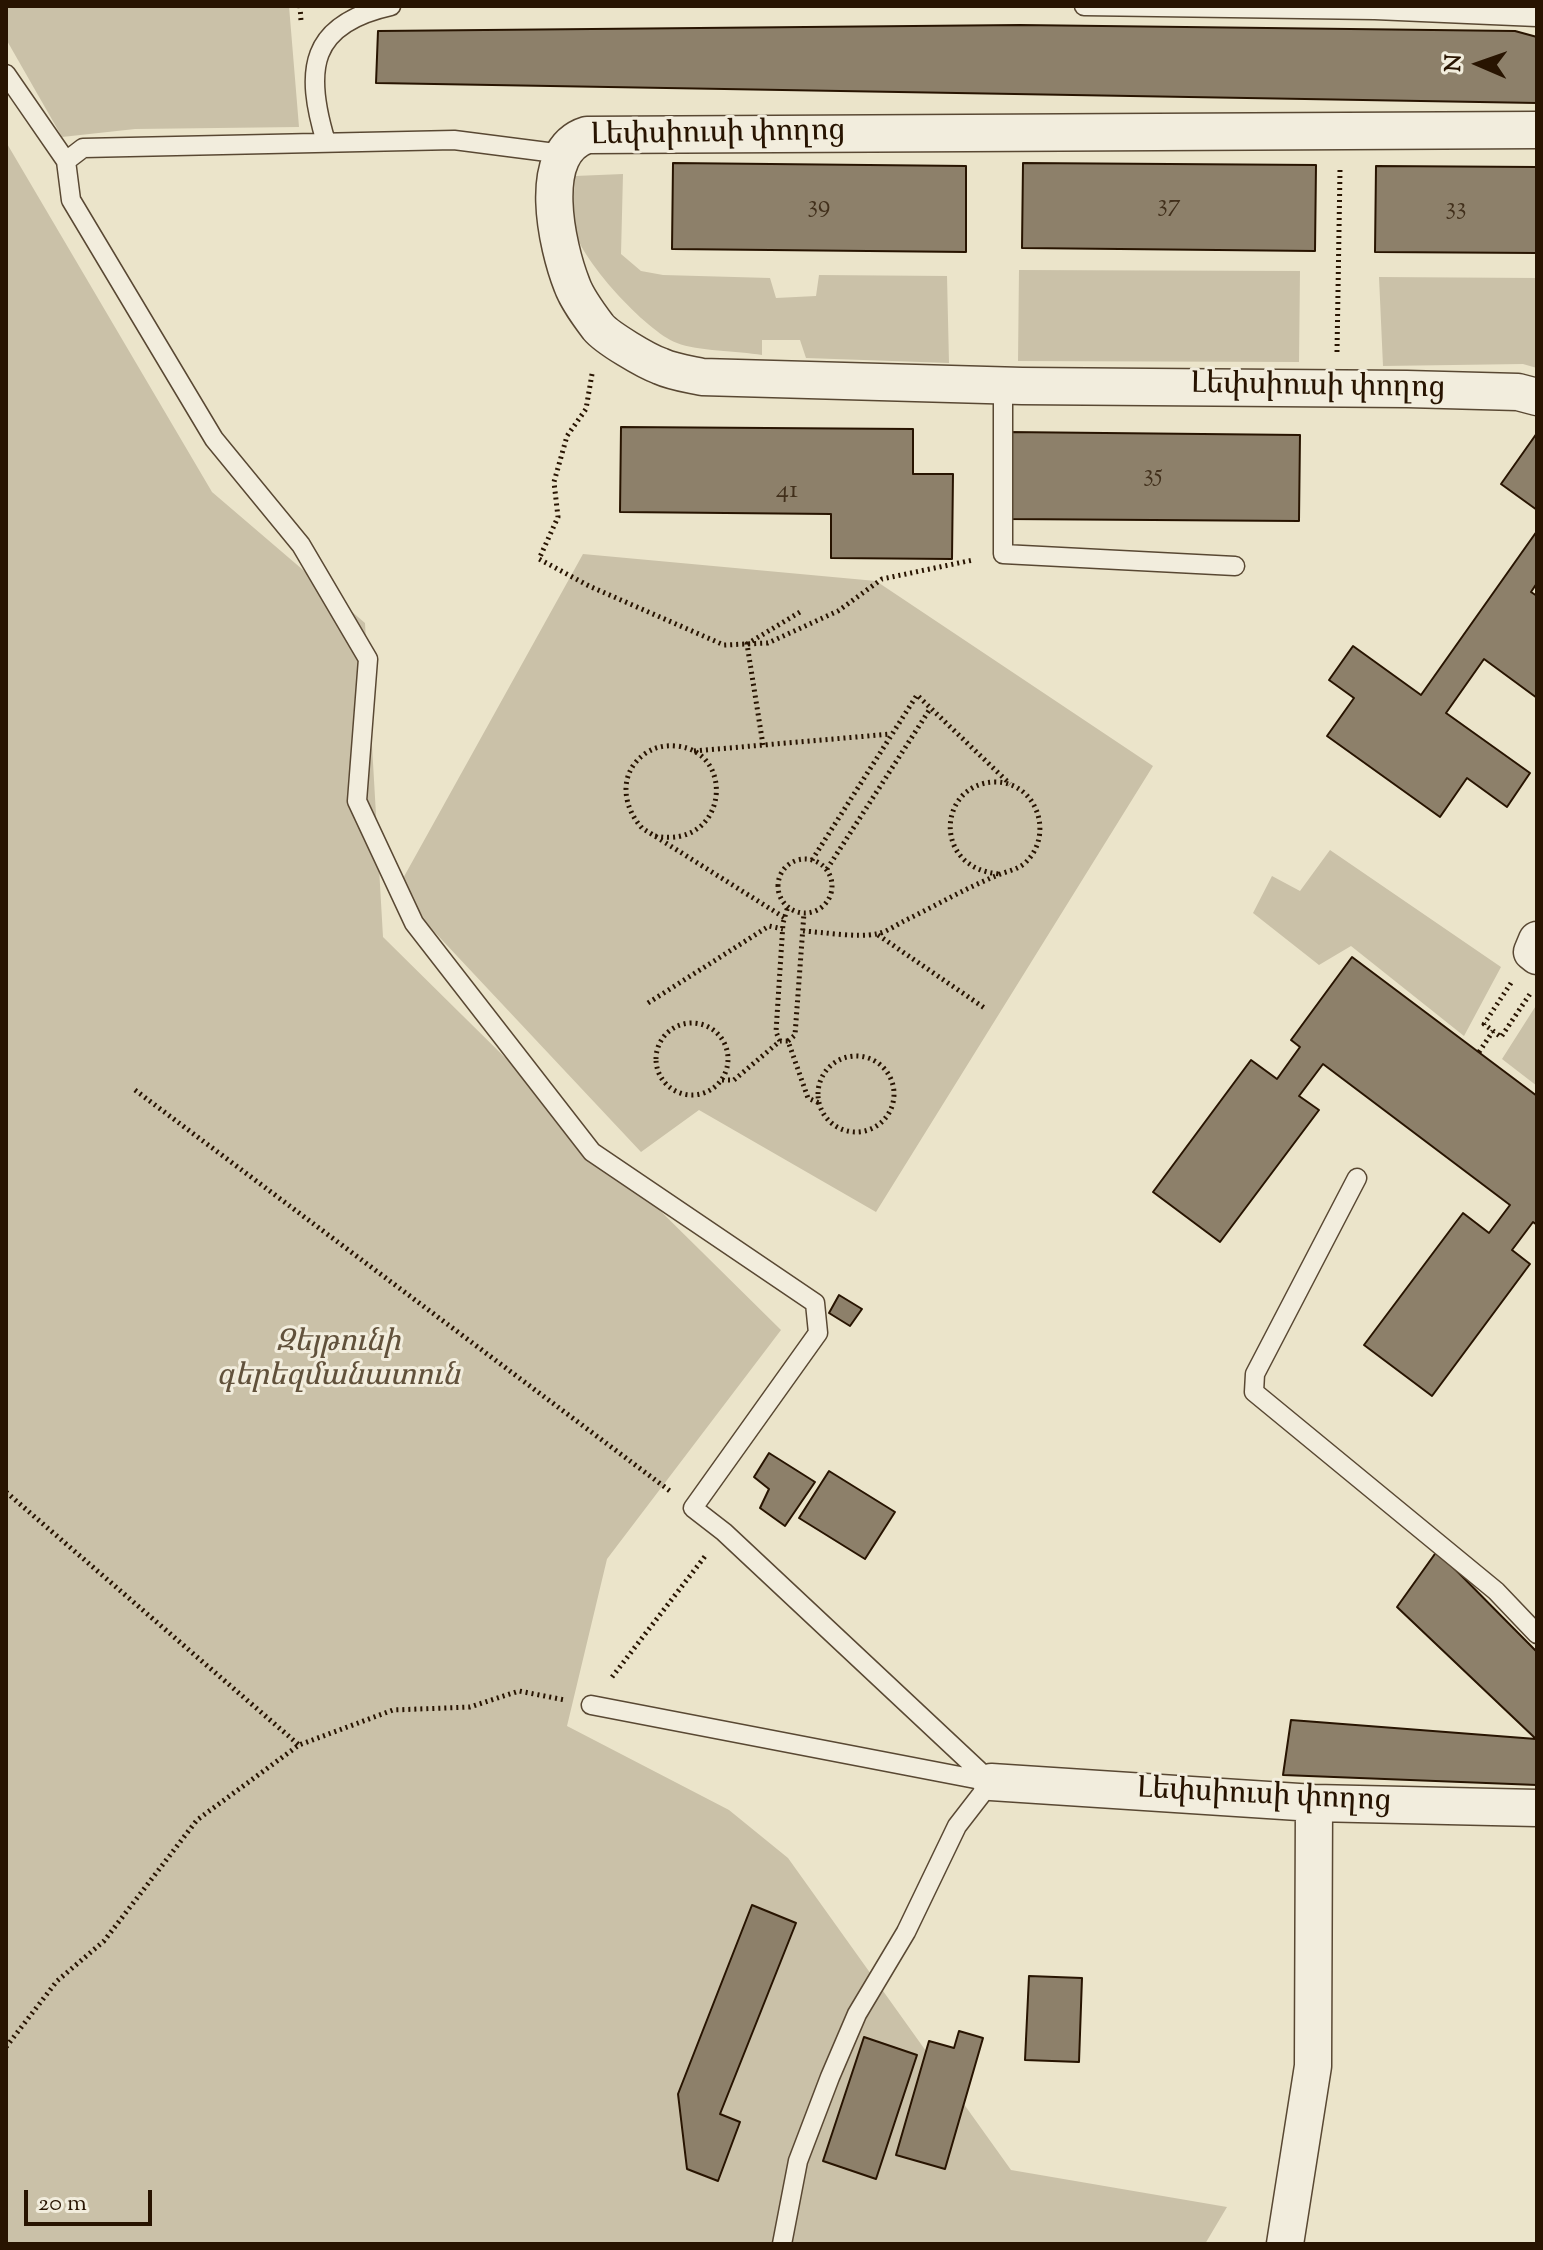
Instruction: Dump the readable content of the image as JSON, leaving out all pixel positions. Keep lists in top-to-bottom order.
{
  "streets": {
    "street": ["Լեփսիուսի փողոց"]
  },
  "parks": ["Զեյթունի գերեզմանատուն"],
  "house_numbers": [
    "37",
    "39",
    "33",
    "35",
    "41"
  ],
  "scale_bar": "20 m",
  "north": "left"
}
